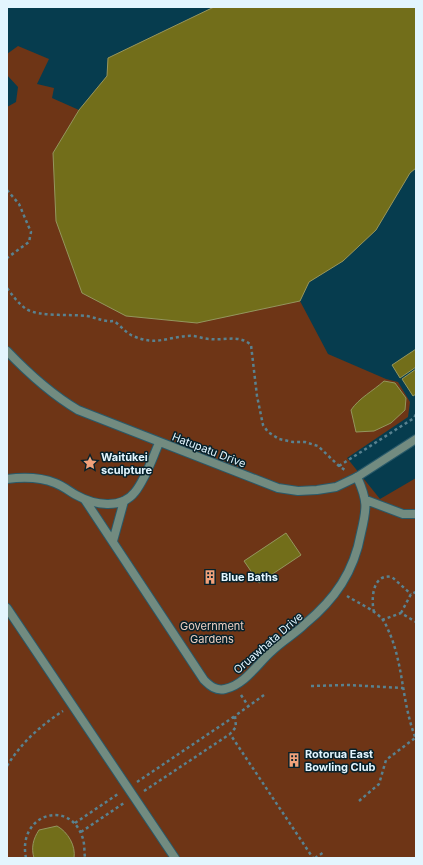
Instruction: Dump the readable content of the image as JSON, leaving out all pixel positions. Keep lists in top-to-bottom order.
{
  "streets": {
    "street": ["Hatupatu Drive", "Oruawhata Drive"]
  },
  "parks": ["Government Gardens"],
  "places": {
    "place": ["Waitūkei sculpture"],
    "building": ["Blue Baths", "Rotorua East Bowling Club"]
  }
}
